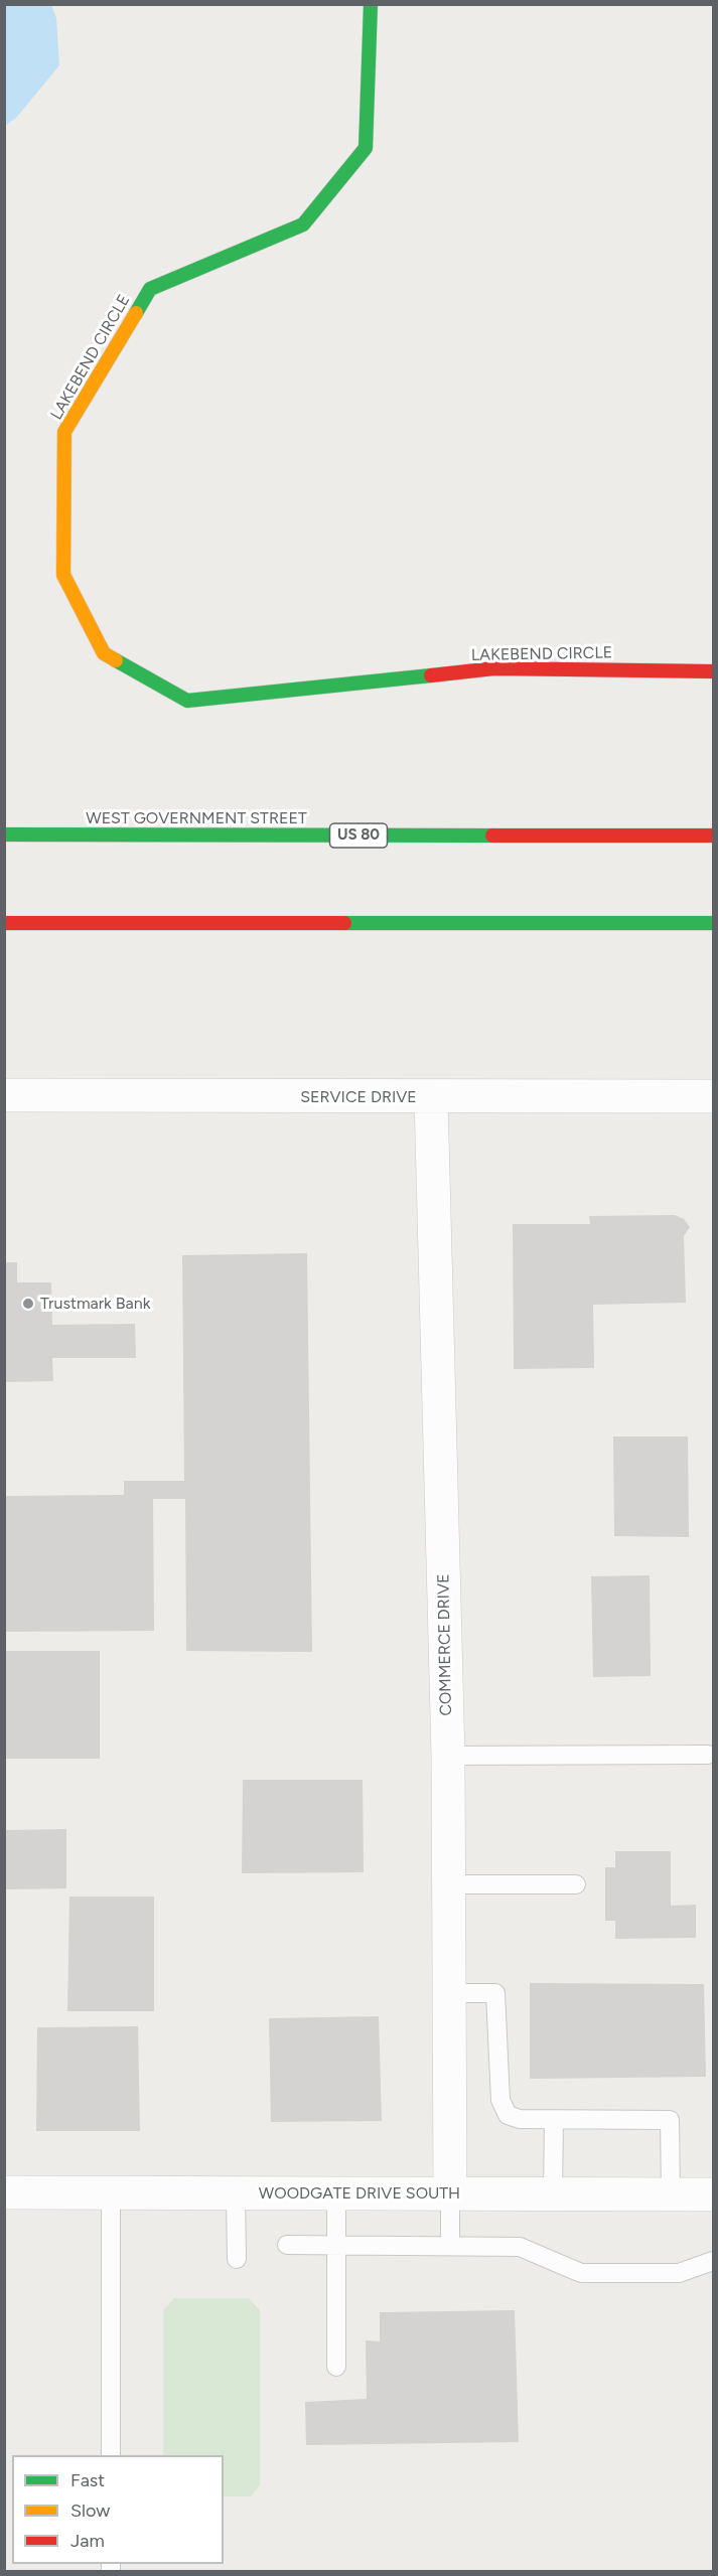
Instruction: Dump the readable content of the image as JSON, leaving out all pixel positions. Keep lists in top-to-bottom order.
{
  "streets": {
    "street": [
      "LAKEBEND CIRCLE",
      "WEST GOVERNMENT STREET",
      "US 80",
      "SERVICE DRIVE",
      "COMMERCE DRIVE",
      "WOODGATE DRIVE SOUTH"
    ]
  },
  "crossings": [
    ["SERVICE DRIVE", "COMMERCE DRIVE"],
    ["COMMERCE DRIVE", "WOODGATE DRIVE SOUTH"]
  ],
  "places": ["Trustmark Bank"],
  "legend": ["Fast", "Slow", "Jam"]
}
